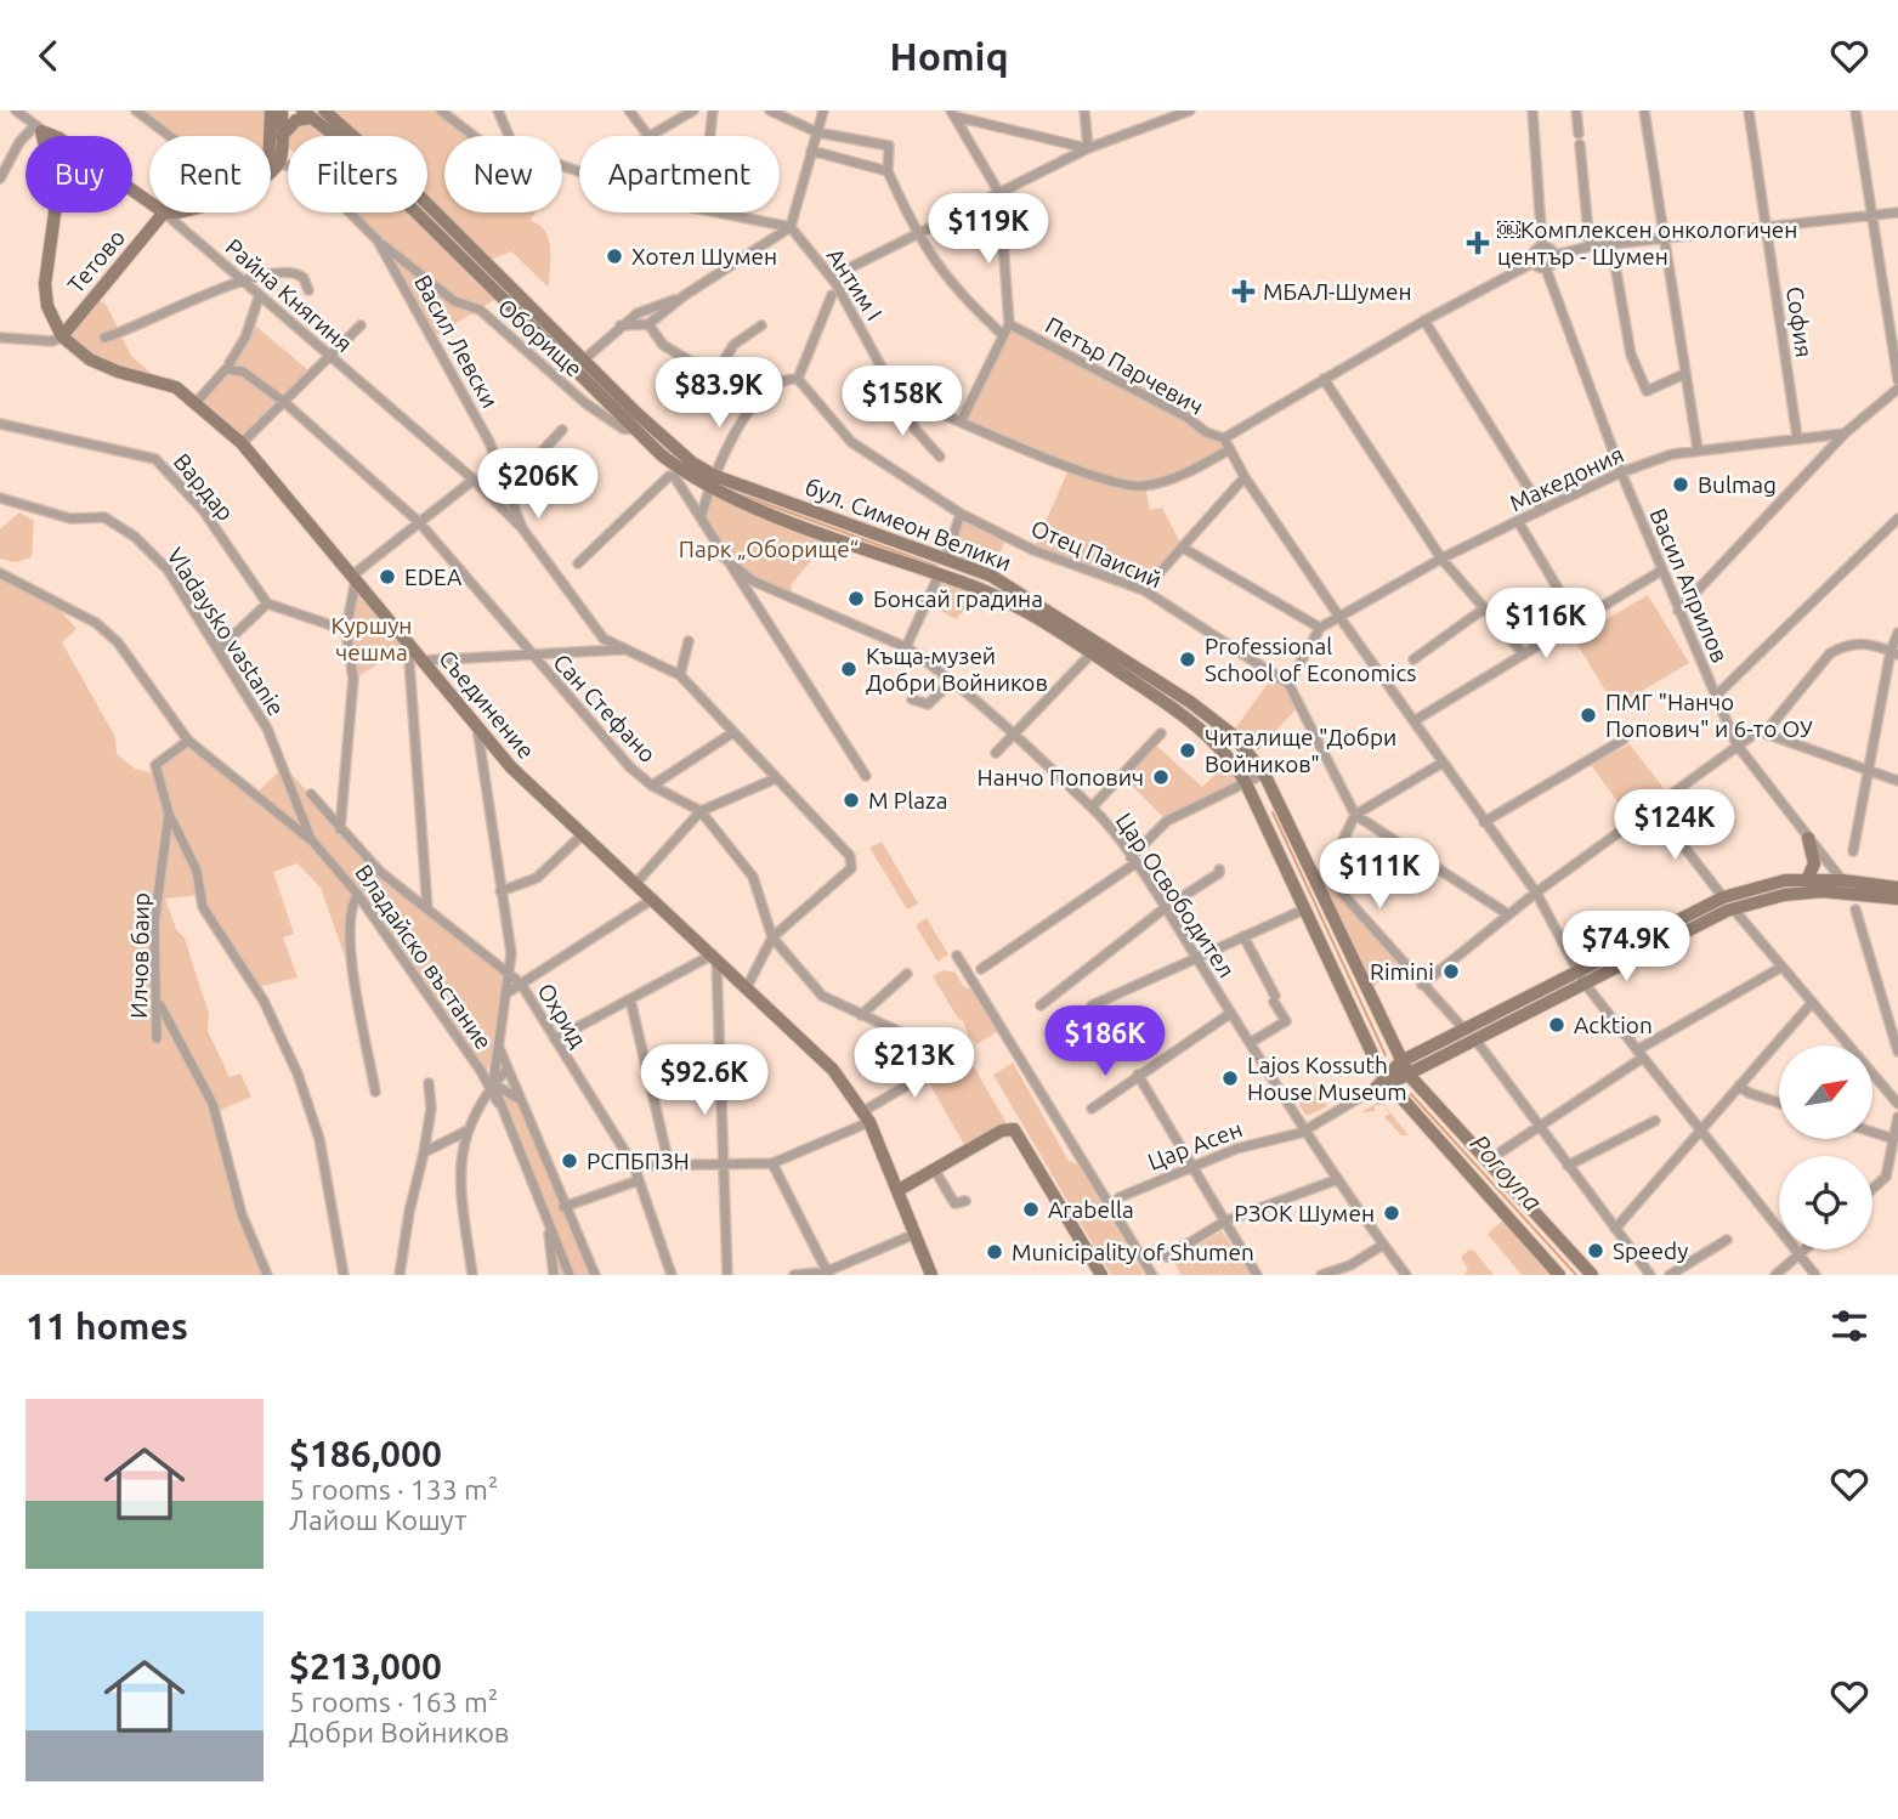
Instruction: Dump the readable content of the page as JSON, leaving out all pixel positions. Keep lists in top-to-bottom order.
{
  "streets": {
    "main road": [
      "Тетово",
      "Райна Княгиня",
      "бул. Симеон Велики",
      "Съединение"
    ],
    "street": [
      "Антим I",
      "София",
      "Оборище",
      "Васил Левски",
      "Петър Парчевич",
      "Македония",
      "Вардар",
      "Отец Паисий",
      "Васил Априлов",
      "Vladaysko vastanie",
      "Сан Стефано",
      "Цар Освободител",
      "Илчов баир",
      "Владайско въстание",
      "Охрид",
      "Цар Асен"
    ]
  },
  "crossings": [
    ["Тетово", "Райна Княгиня"],
    ["Тетово", "Съединение"],
    ["Райна Княгиня", "Васил Левски"],
    ["София", "Македония"],
    ["Оборище", "Васил Левски"],
    ["Оборище", "бул. Симеон Велики"],
    ["Васил Левски", "Сан Стефано"],
    ["Петър Парчевич", "Васил Априлов"],
    ["Македония", "Васил Априлов"],
    ["бул. Симеон Велики", "Цар Асен"],
    ["Vladaysko vastanie", "Владайско въстание"],
    ["Съединение", "Сан Стефано"],
    ["Цар Освободител", "Цар Асен"]
  ],
  "water": ["Poroyna"],
  "parks": ["Парк „Оборище“", "Куршун чешма"],
  "places": {
    "health": ["￼Комплексен онкологичен център - Шумен", "МБАЛ-Шумен"],
    "other": [
      "Хотел Шумен",
      "Bulmag",
      "EDEA",
      "Бонсай градина",
      "Professional School of Economics",
      "Къща-музей Добри Войников",
      "ПМГ \"Нанчо Попович\" и 6-то ОУ",
      "Читалище \"Добри Войников\"",
      "Нанчо Попович",
      "M Plaza",
      "Rimini",
      "Acktion",
      "Lajos Kossuth House Museum",
      "РСПБПЗН",
      "Arabella",
      "РЗОК Шумен",
      "Speedy",
      "Municipality of Shumen"
    ]
  },
  "north": "top right",
  "page": {
    "header": "Homiq",
    "chip": [
      "Buy",
      "Rent",
      "Filters",
      "New",
      "Apartment"
    ],
    "price": [
      "$119K",
      "$83.9K",
      "$158K",
      "$206K",
      "$116K",
      "$124K",
      "$111K",
      "$74.9K",
      "$186K",
      "$213K",
      "$92.6K"
    ],
    "heading": "11 homes",
    "list": [
      {
        "name": "$186,000",
        "note": "5 rooms · 133 m² · Лайош Кошут"
      },
      {
        "name": "$213,000",
        "note": "5 rooms · 163 m² · Добри Войников"
      }
    ]
  }
}
